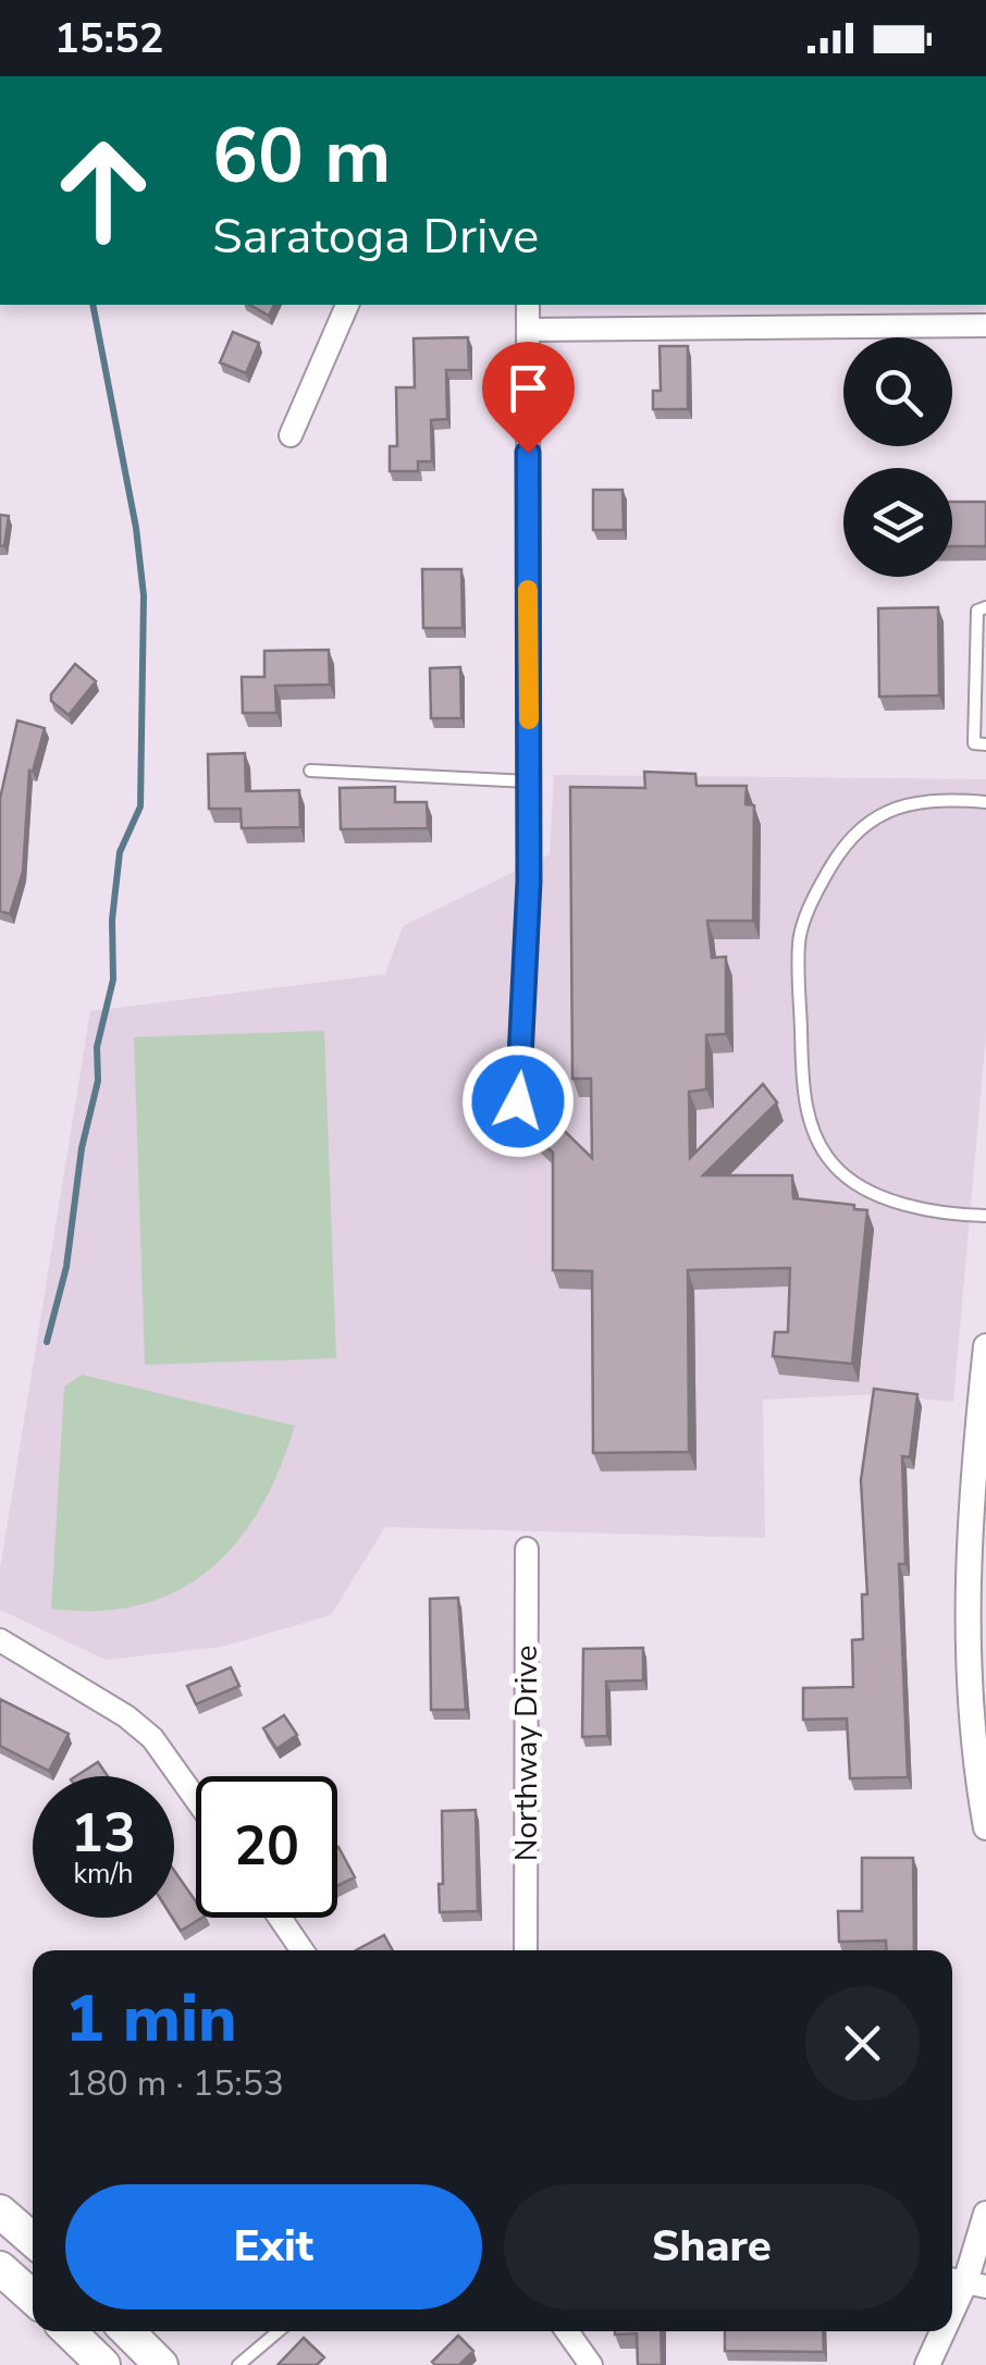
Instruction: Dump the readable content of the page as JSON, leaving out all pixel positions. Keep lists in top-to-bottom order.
{
  "streets": {
    "street": ["Northway Drive"]
  },
  "page": {
    "status": "15:52",
    "turn": ["60 m", "Saratoga Drive"],
    "speed": "13 km/h",
    "limit": "20",
    "heading": ["1 min", "180 m · 15:53"],
    "buttons": ["Exit", "Share"]
  }
}
